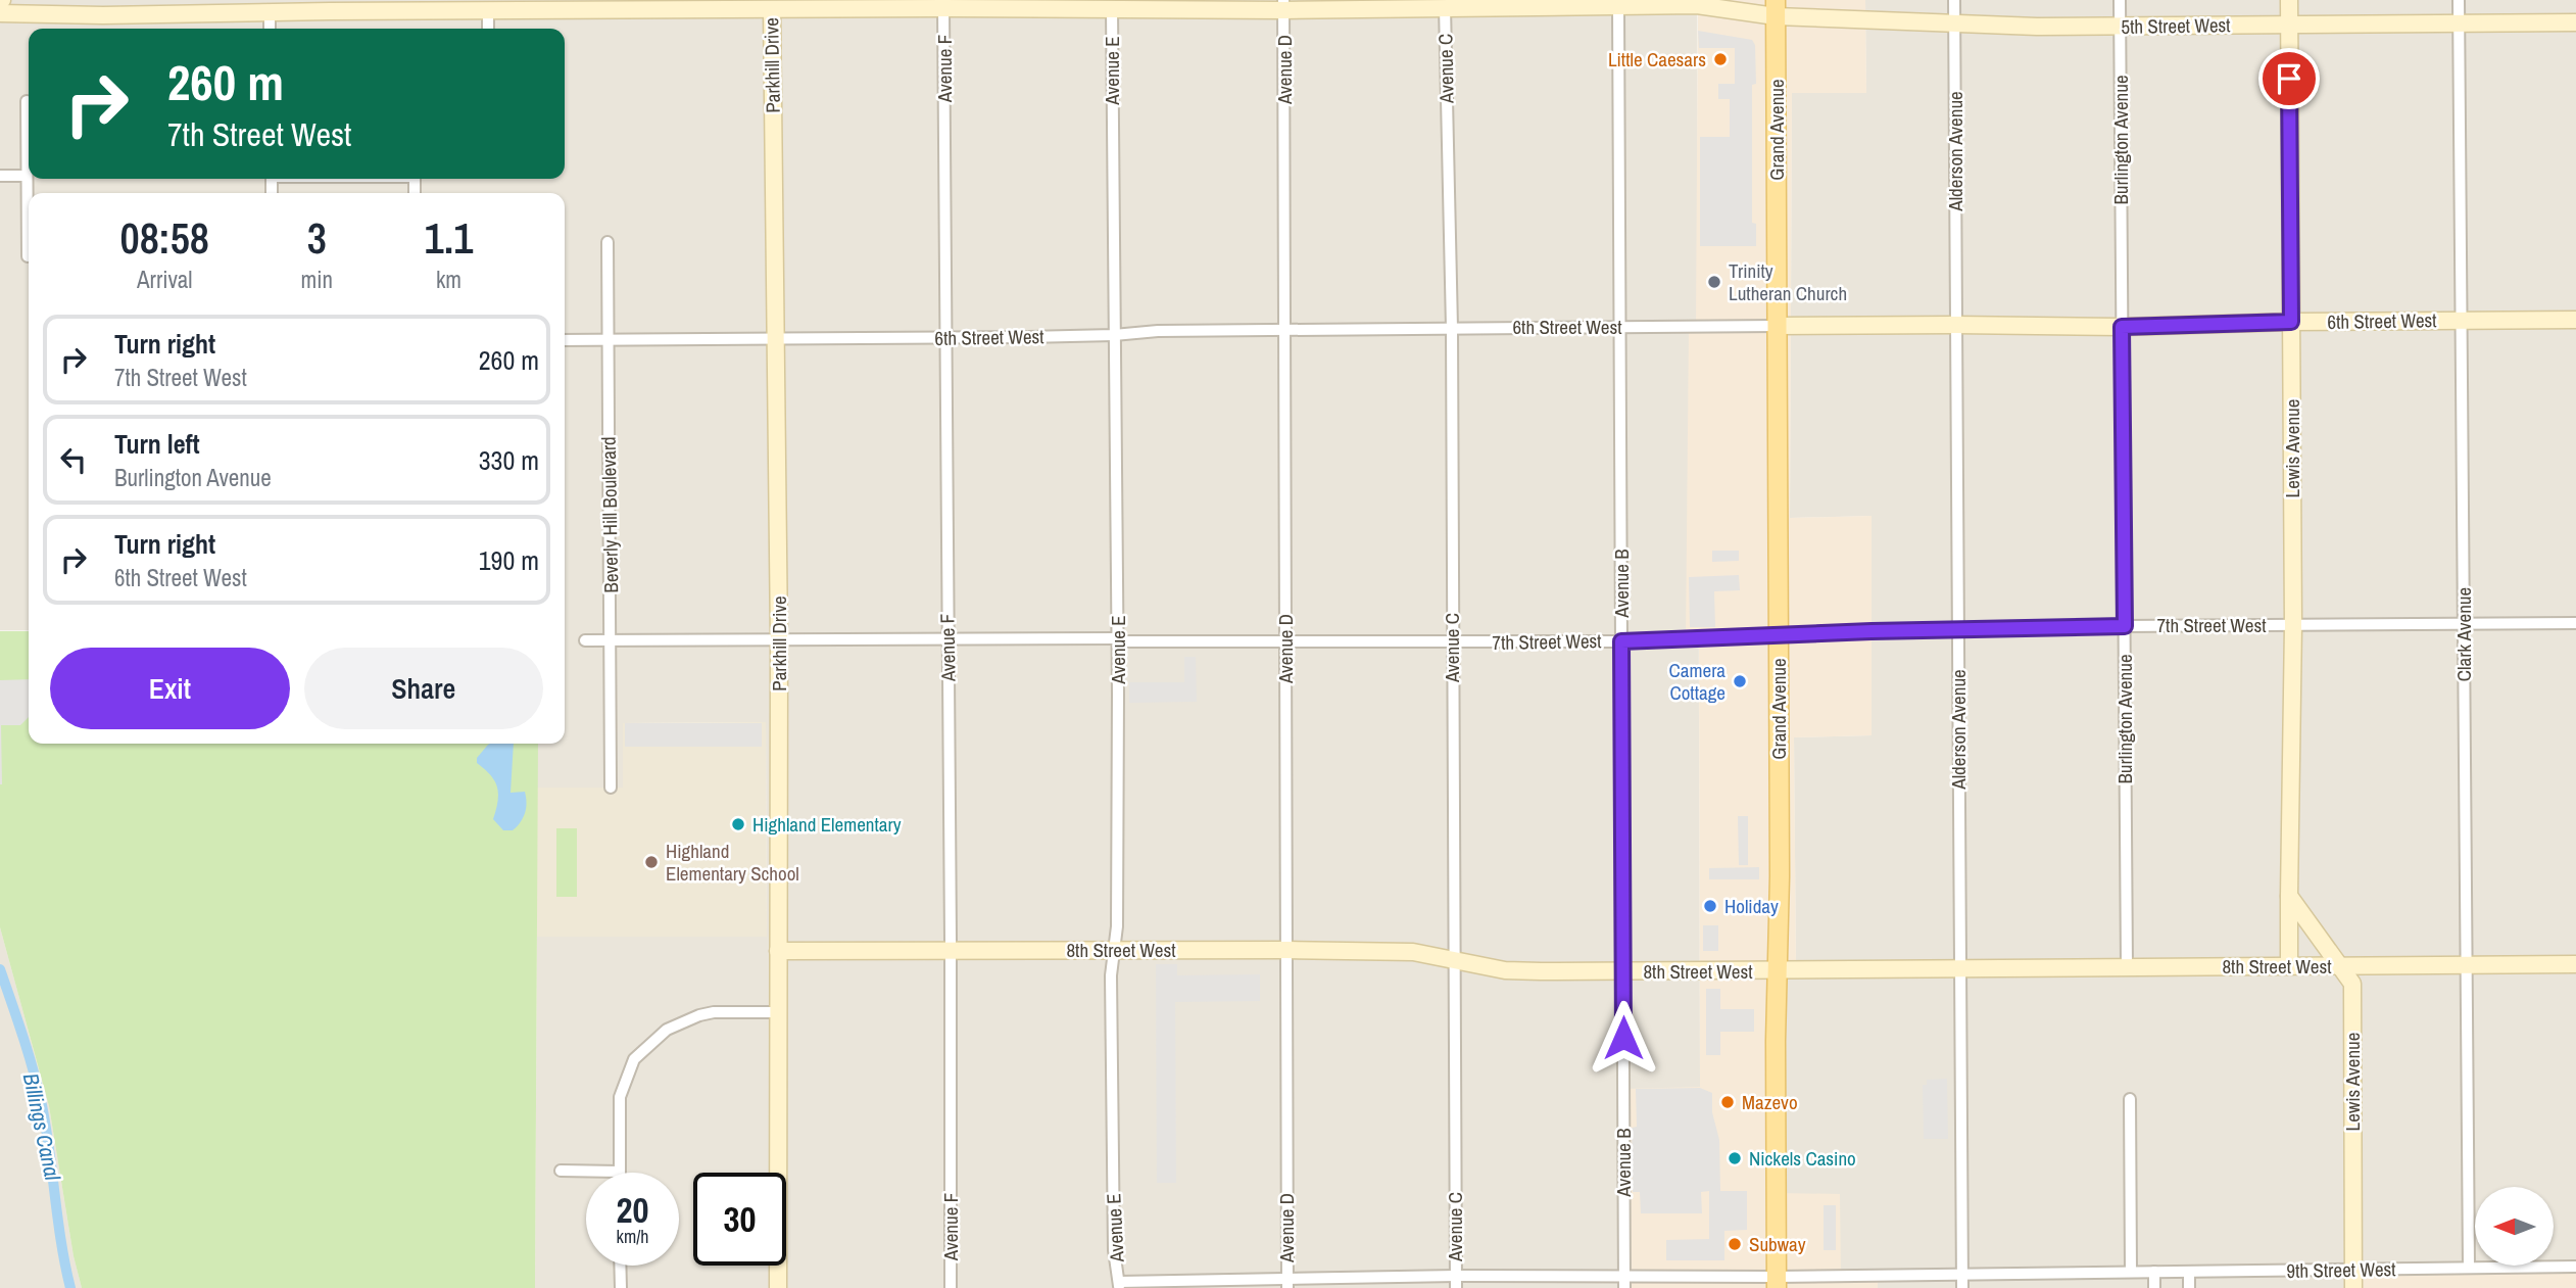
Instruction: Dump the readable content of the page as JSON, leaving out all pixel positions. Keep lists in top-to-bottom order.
{
  "streets": {
    "main road": ["Grand Avenue"],
    "street": [
      "5th Street West",
      "Parkhill Drive",
      "Avenue F",
      "Avenue C",
      "Avenue D",
      "Avenue E",
      "Burlington Avenue",
      "Alderson Avenue",
      "6th Street West",
      "Lewis Avenue",
      "Beverly Hill Boulevard",
      "Avenue B",
      "7th Street West",
      "Clark Avenue",
      "8th Street West",
      "9th Street West"
    ]
  },
  "crossings": [
    ["5th Street West", "Parkhill Drive"],
    ["5th Street West", "Avenue F"],
    ["5th Street West", "Avenue C"],
    ["5th Street West", "Avenue D"],
    ["5th Street West", "Avenue E"],
    ["5th Street West", "Grand Avenue"],
    ["5th Street West", "Burlington Avenue"],
    ["5th Street West", "Alderson Avenue"],
    ["5th Street West", "Lewis Avenue"],
    ["5th Street West", "Avenue B"],
    ["5th Street West", "Clark Avenue"],
    ["Parkhill Drive", "6th Street West"],
    ["Parkhill Drive", "7th Street West"],
    ["Parkhill Drive", "8th Street West"],
    ["Avenue F", "6th Street West"],
    ["Avenue F", "7th Street West"],
    ["Avenue F", "8th Street West"],
    ["Avenue C", "6th Street West"],
    ["Avenue C", "7th Street West"],
    ["Avenue C", "8th Street West"],
    ["Avenue C", "9th Street West"],
    ["Avenue D", "6th Street West"],
    ["Avenue D", "7th Street West"],
    ["Avenue D", "8th Street West"],
    ["Avenue D", "9th Street West"],
    ["Avenue E", "6th Street West"],
    ["Avenue E", "7th Street West"],
    ["Avenue E", "8th Street West"],
    ["Avenue E", "9th Street West"],
    ["Grand Avenue", "6th Street West"],
    ["Grand Avenue", "7th Street West"],
    ["Grand Avenue", "8th Street West"],
    ["Grand Avenue", "9th Street West"],
    ["Burlington Avenue", "6th Street West"],
    ["Burlington Avenue", "7th Street West"],
    ["Burlington Avenue", "8th Street West"],
    ["Alderson Avenue", "6th Street West"],
    ["Alderson Avenue", "7th Street West"],
    ["Alderson Avenue", "8th Street West"],
    ["Alderson Avenue", "9th Street West"],
    ["6th Street West", "Lewis Avenue"],
    ["6th Street West", "Beverly Hill Boulevard"],
    ["6th Street West", "Avenue B"],
    ["6th Street West", "Clark Avenue"],
    ["Lewis Avenue", "7th Street West"],
    ["Lewis Avenue", "8th Street West"],
    ["Lewis Avenue", "9th Street West"],
    ["Beverly Hill Boulevard", "7th Street West"],
    ["Avenue B", "7th Street West"],
    ["Avenue B", "8th Street West"],
    ["Avenue B", "9th Street West"],
    ["7th Street West", "Clark Avenue"],
    ["Clark Avenue", "8th Street West"],
    ["Clark Avenue", "9th Street West"]
  ],
  "water": ["Billings Canal"],
  "places": [
    "Little Caesars",
    "Trinity Lutheran Church",
    "Camera Cottage",
    "Highland Elementary",
    "Highland Elementary School",
    "Holiday",
    "Mazevo",
    "Nickels Casino",
    "Subway"
  ],
  "north": "left",
  "page": {
    "turn": ["260 m", "7th Street West"],
    "eta": [
      "08:58",
      "Arrival",
      "3",
      "min",
      "1.1",
      "km"
    ],
    "list": [
      {
        "name": "Turn right",
        "note": "7th Street West",
        "value": "260 m"
      },
      {
        "name": "Turn left",
        "note": "Burlington Avenue",
        "value": "330 m"
      },
      {
        "name": "Turn right",
        "note": "6th Street West",
        "value": "190 m"
      }
    ],
    "buttons": ["Exit", "Share"],
    "speed": "20 km/h",
    "limit": "30"
  }
}
